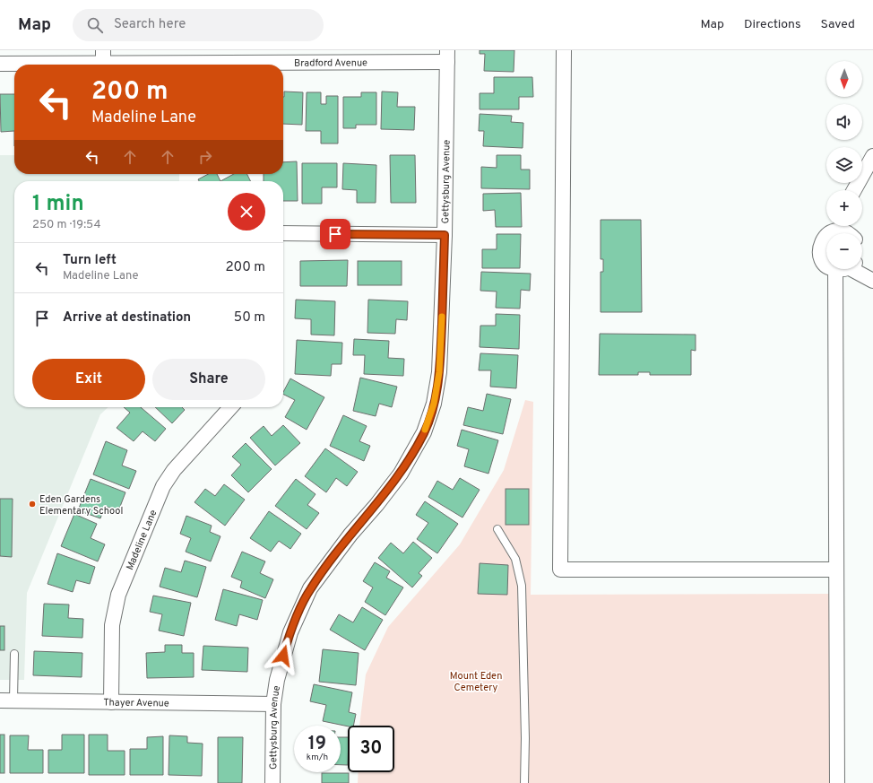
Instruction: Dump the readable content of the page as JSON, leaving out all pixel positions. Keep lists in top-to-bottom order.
{
  "streets": {
    "street": [
      "Bradford Avenue",
      "Gettysburg Avenue",
      "Madeline Lane",
      "Thayer Avenue"
    ]
  },
  "crossings": [
    ["Bradford Avenue", "Gettysburg Avenue"],
    ["Gettysburg Avenue", "Thayer Avenue"],
    ["Madeline Lane", "Thayer Avenue"]
  ],
  "parks": ["Mount Eden Cemetery"],
  "places": ["Eden Gardens Elementary School"],
  "north": "bottom",
  "page": {
    "header": "Map",
    "search": "Search here",
    "nav": ["Map", "Directions", "Saved"],
    "map_buttons": ["+", "−"],
    "turn": ["200 m", "Madeline Lane"],
    "heading": ["1 min", "250 m · 19:54"],
    "list": [
      {
        "name": "Turn left",
        "note": "Madeline Lane",
        "value": "200 m"
      },
      {
        "name": "Arrive at destination",
        "value": "50 m"
      }
    ],
    "buttons": ["Exit", "Share"],
    "speed": "19 km/h",
    "limit": "30"
  }
}
